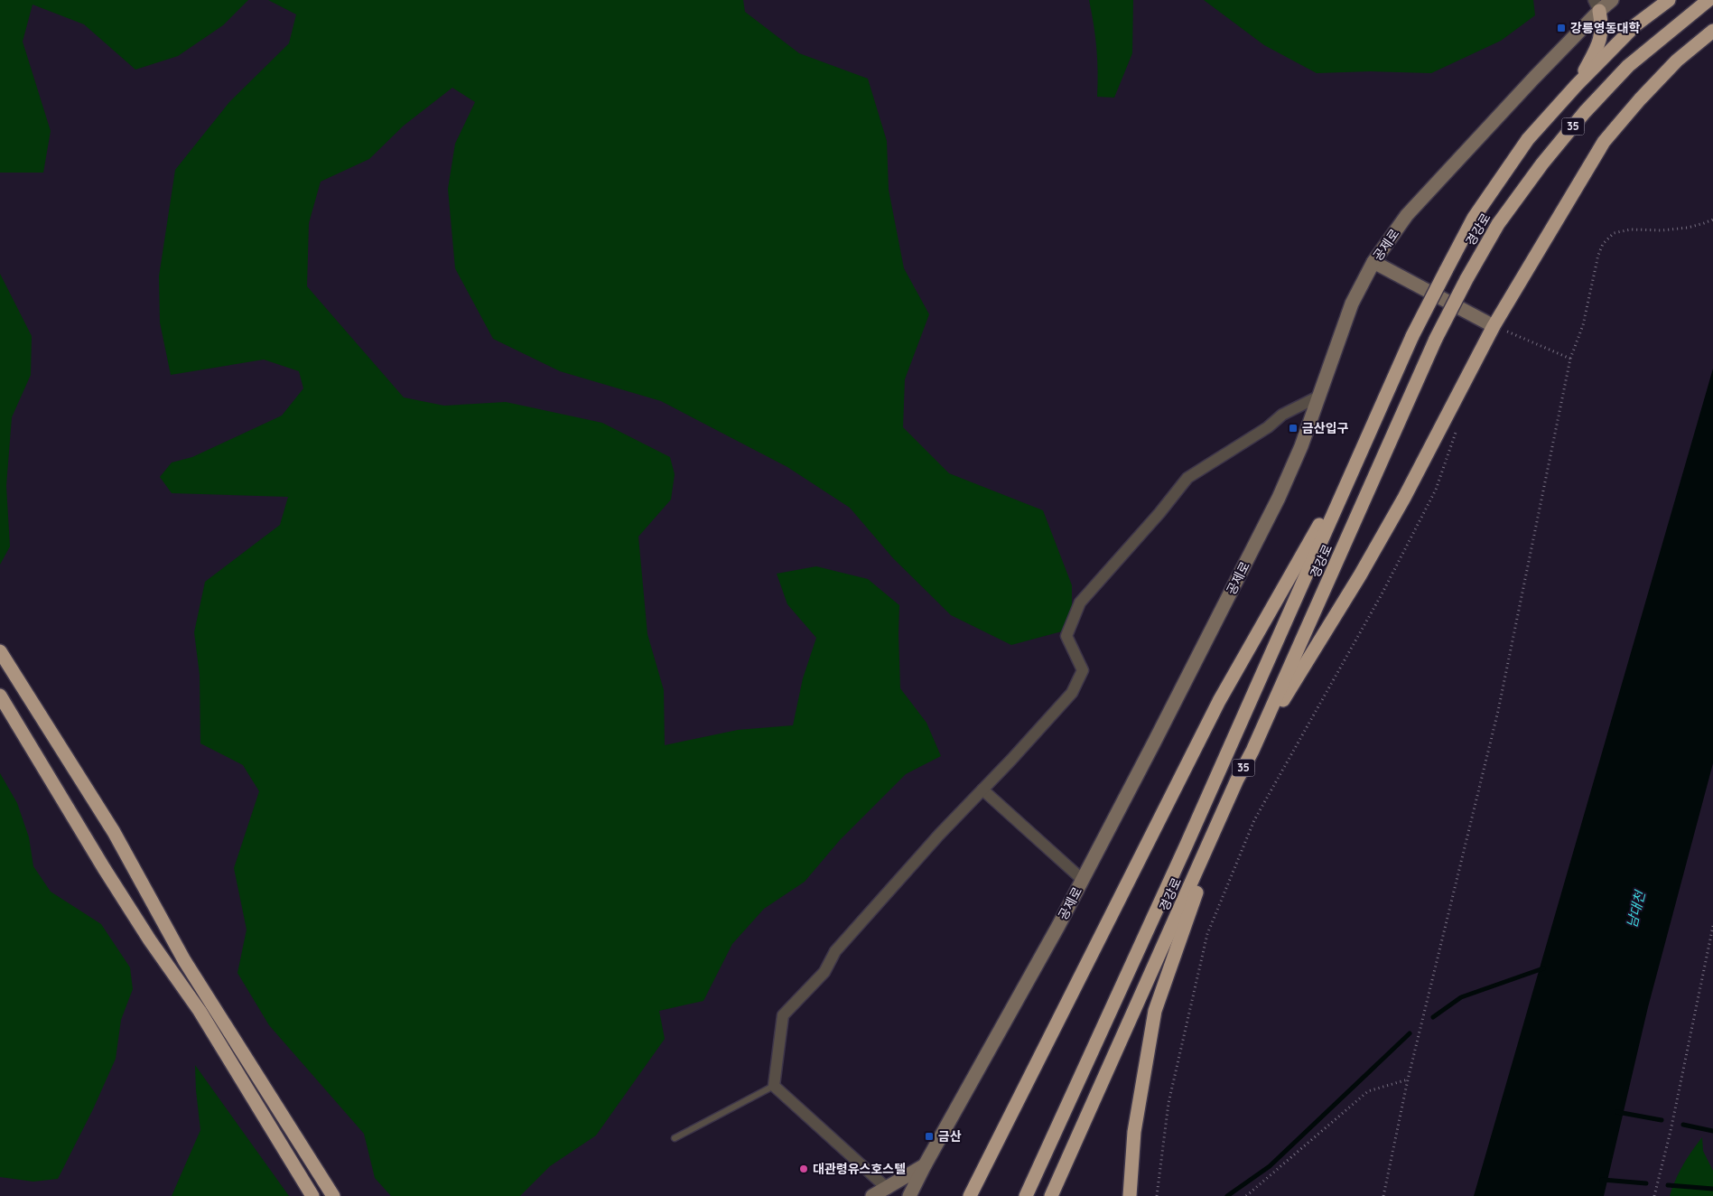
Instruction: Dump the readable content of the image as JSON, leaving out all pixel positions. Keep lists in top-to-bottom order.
{
  "streets": {
    "highway": ["35", "경강로"],
    "street": ["공제로"]
  },
  "water": ["남대천"],
  "places": {
    "transit": ["강릉영동대학", "금산입구", "금산"],
    "other": ["대관령유스호스텔"]
  }
}
